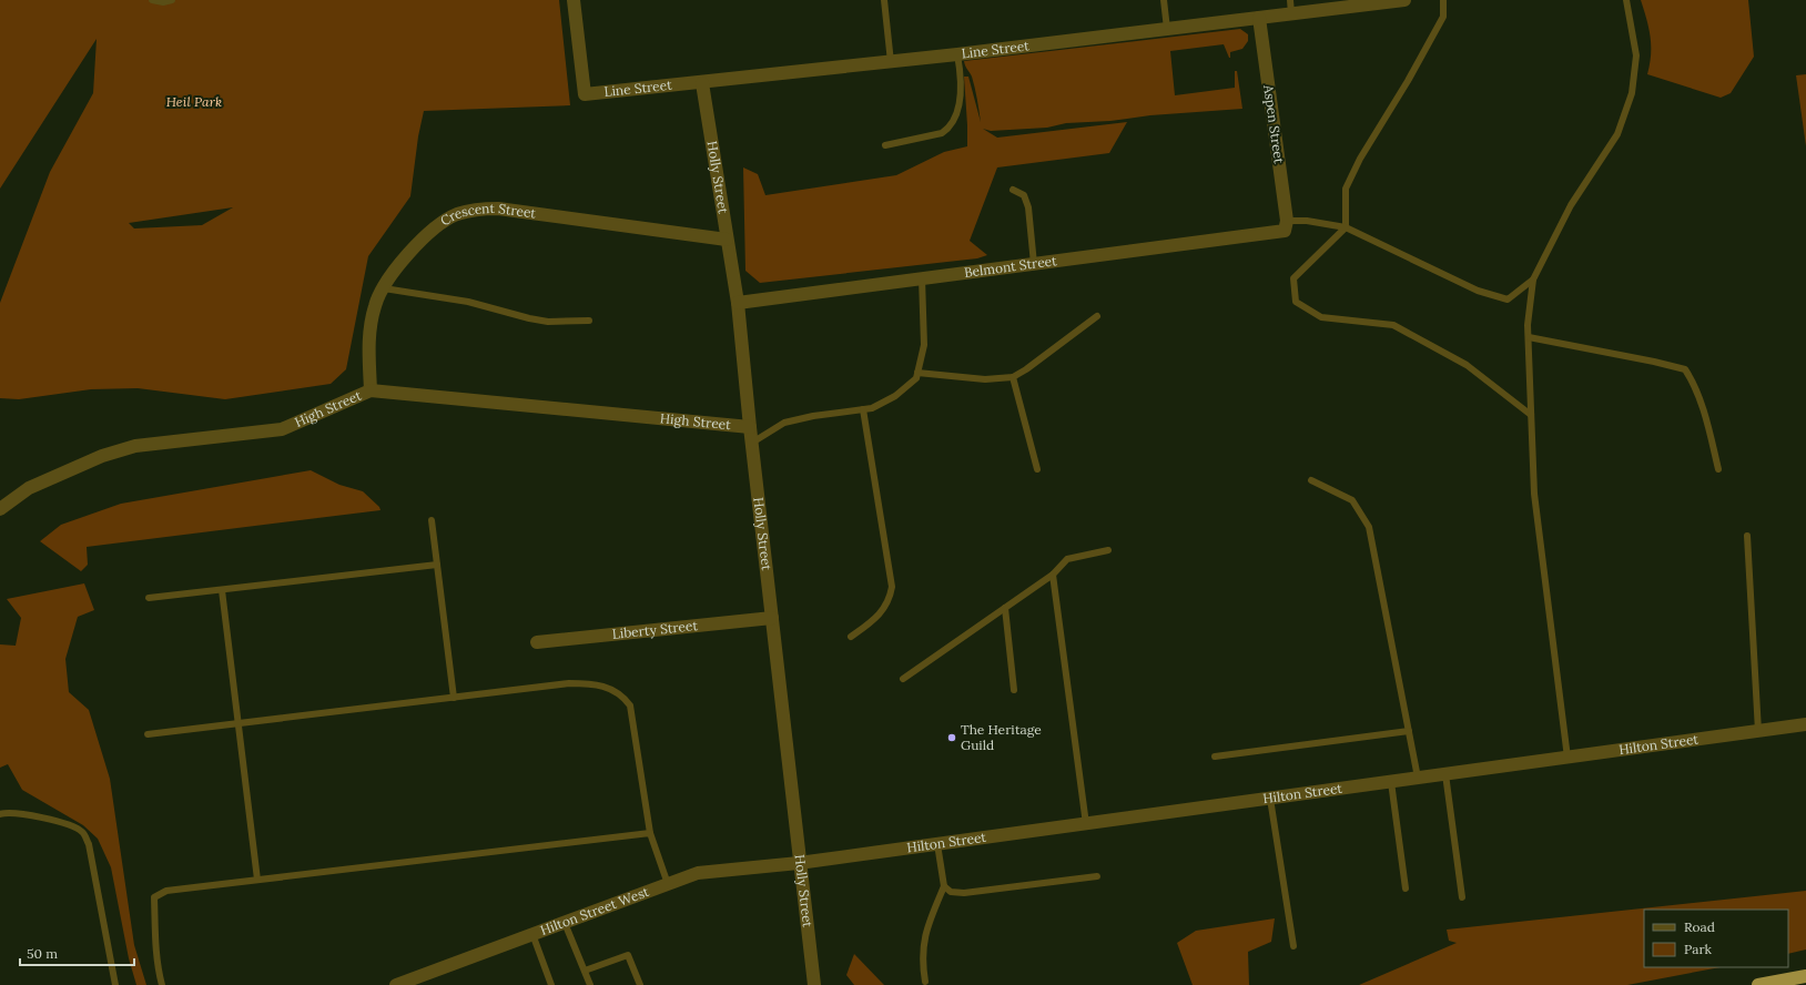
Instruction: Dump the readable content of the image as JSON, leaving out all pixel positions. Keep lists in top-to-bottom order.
{
  "streets": {
    "street": [
      "Line Street",
      "Aspen Street",
      "Holly Street",
      "Crescent Street",
      "Belmont Street",
      "High Street",
      "Liberty Street",
      "Hilton Street",
      "Hilton Street West"
    ]
  },
  "crossings": [
    ["Line Street", "Aspen Street"],
    ["Line Street", "Holly Street"],
    ["Aspen Street", "Belmont Street"],
    ["Holly Street", "Crescent Street"],
    ["Holly Street", "Belmont Street"],
    ["Holly Street", "High Street"],
    ["Holly Street", "Liberty Street"],
    ["Holly Street", "Hilton Street"],
    ["Holly Street", "Hilton Street West"],
    ["Crescent Street", "High Street"],
    ["Hilton Street", "Hilton Street West"]
  ],
  "parks": ["Heil Park"],
  "places": ["The Heritage Guild"],
  "legend": ["Road", "Park"],
  "scale_bar": "50 m"
}
